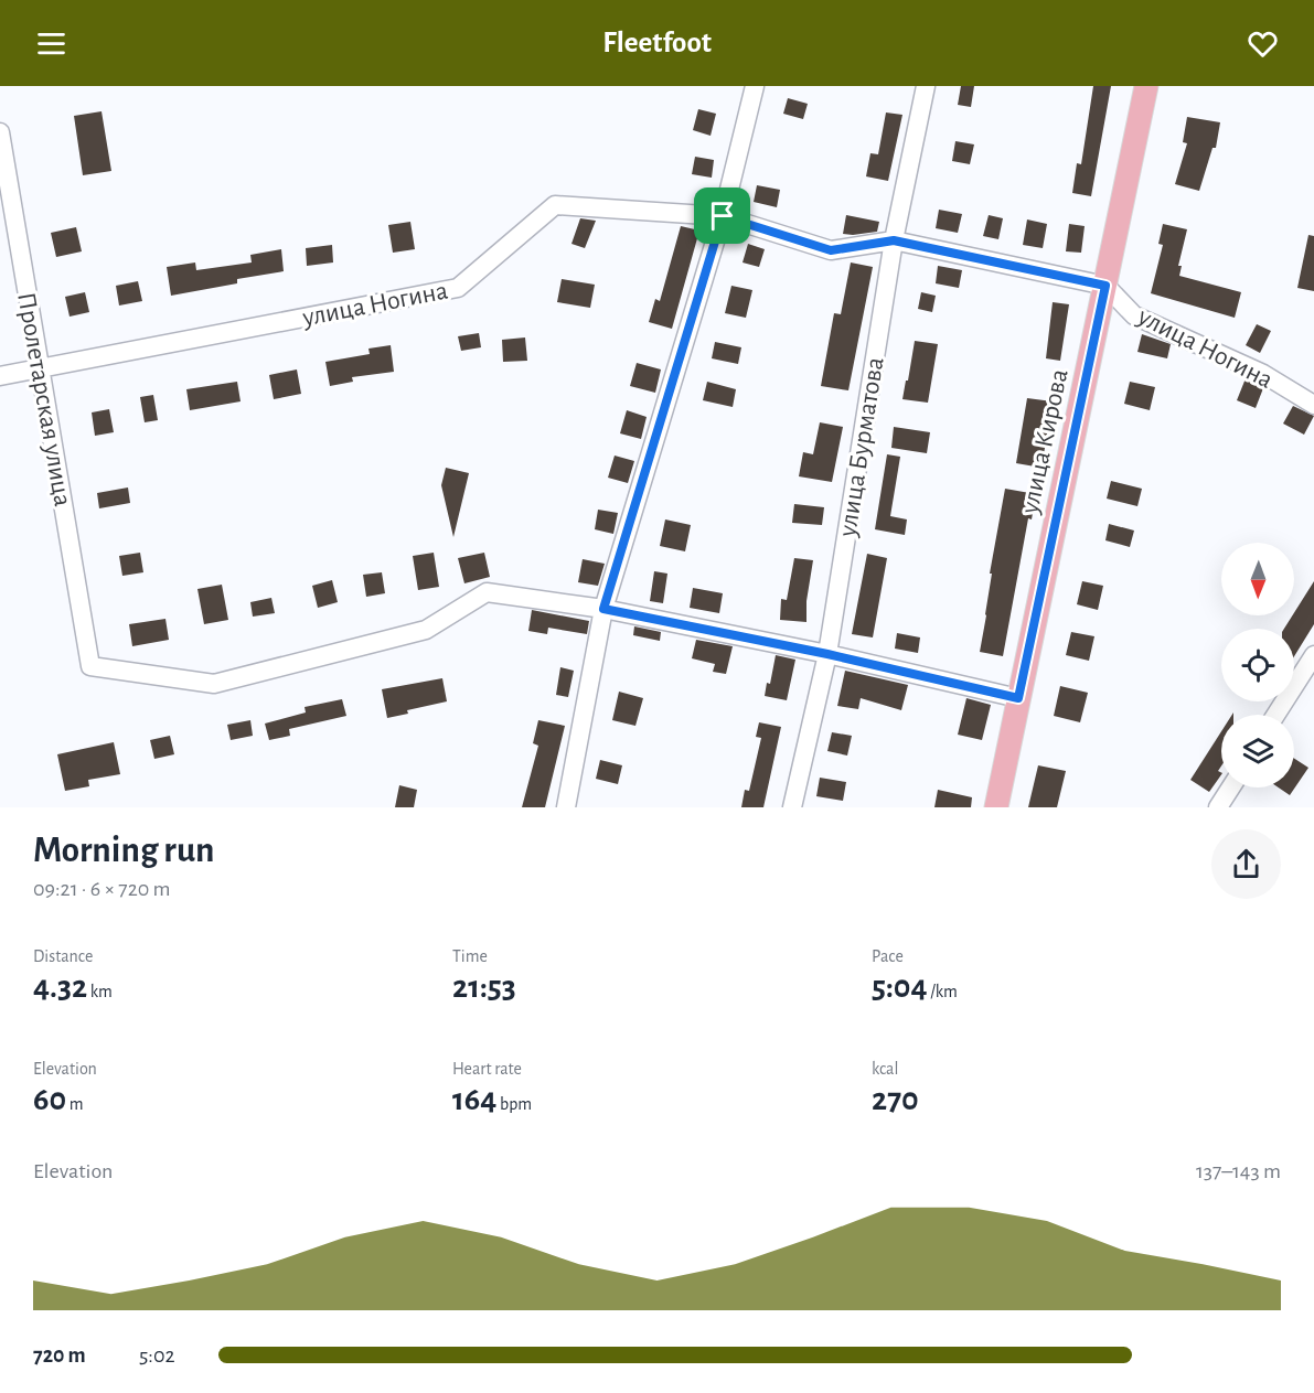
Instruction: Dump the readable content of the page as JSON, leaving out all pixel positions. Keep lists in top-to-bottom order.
{
  "streets": {
    "main road": ["улица Кирова"],
    "street": ["улица Ногина", "Пролетарская улица", "улица Бурматова"]
  },
  "crossings": [
    ["улица Ногина", "Пролетарская улица"],
    ["улица Ногина", "улица Кирова"],
    ["улица Ногина", "улица Бурматова"]
  ],
  "north": "bottom",
  "page": {
    "header": "Fleetfoot",
    "heading": ["Morning run", "09:21 · 6 × 720 m"],
    "stats": [
      ["Distance", "4.32 km"],
      ["Time", "21:53"],
      ["Pace", "5:04 /km"],
      ["Elevation", "60 m"],
      ["Heart rate", "164 bpm"],
      ["kcal", "270"]
    ],
    "chart": ["Elevation", "137–143 m"],
    "list": [
      {
        "name": "720 m",
        "note": "5:02"
      }
    ]
  }
}
